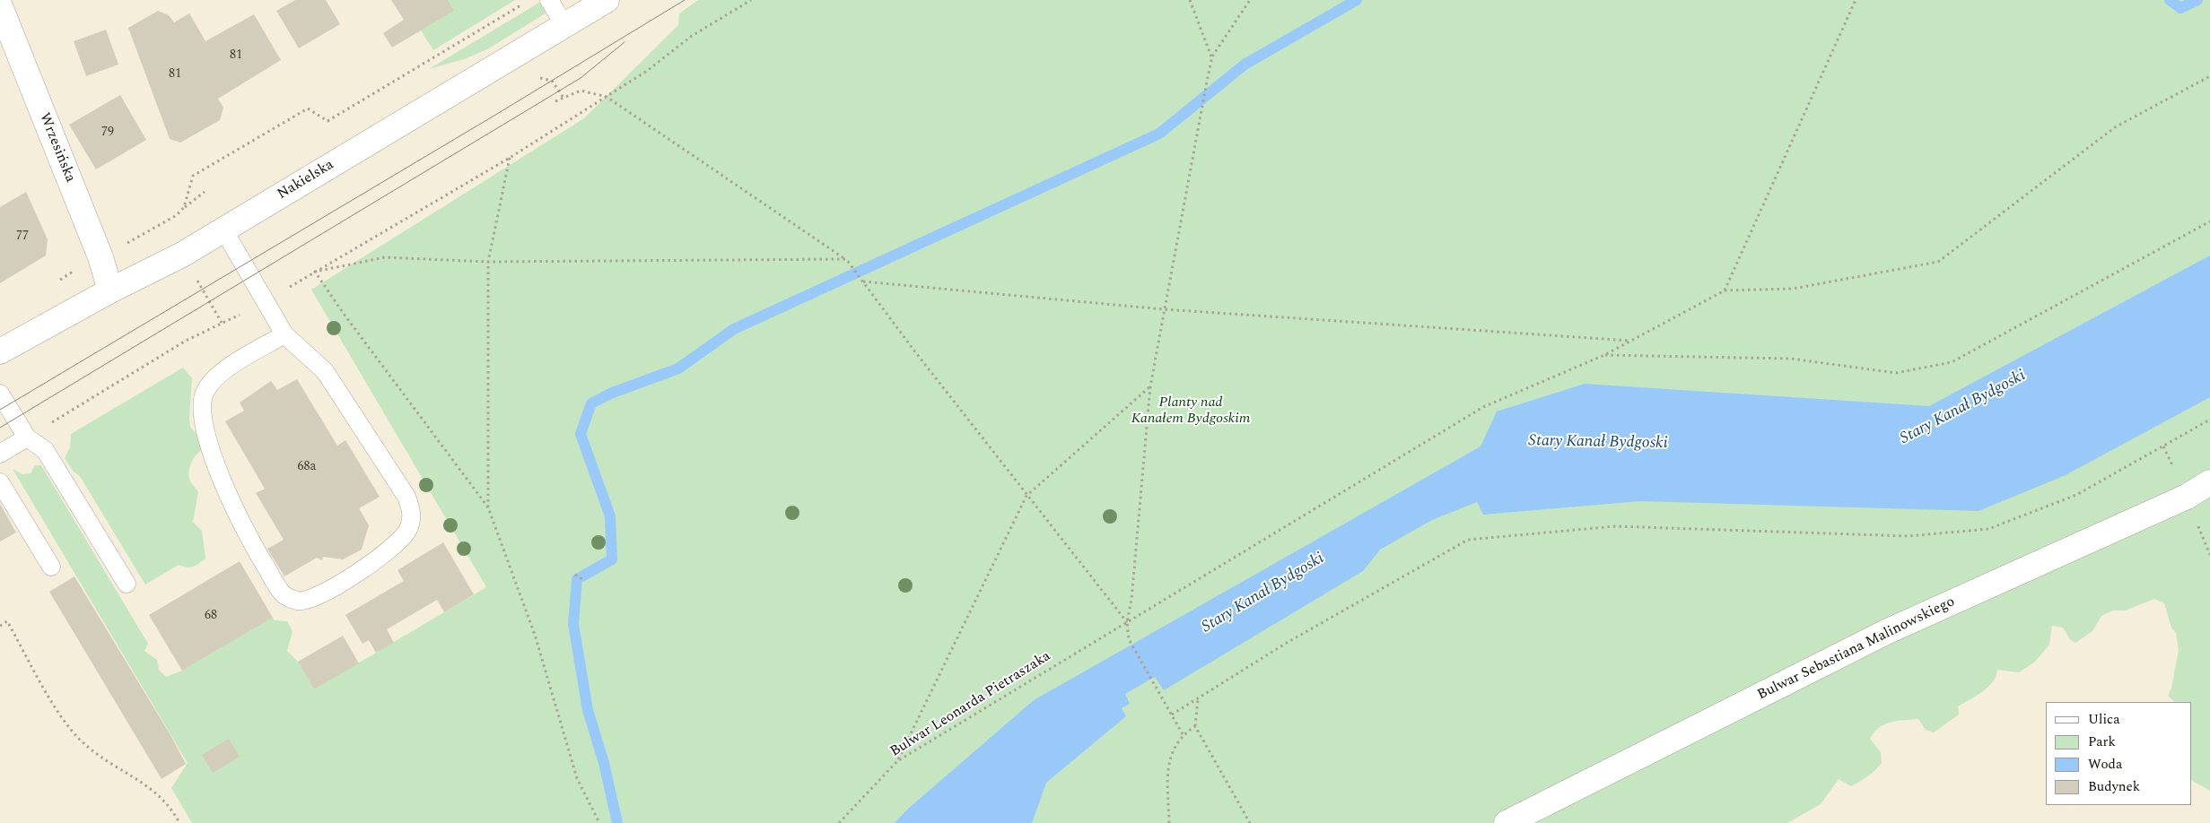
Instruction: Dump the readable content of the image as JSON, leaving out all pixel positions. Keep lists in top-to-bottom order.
{
  "streets": {
    "street": ["Wrzesińska", "Nakielska", "Bulwar Sebastiana Malinowskiego"],
    "path": ["Bulwar Leonarda Pietraszaka"]
  },
  "crossings": [
    ["Wrzesińska", "Nakielska"]
  ],
  "water": ["Stary Kanał Bydgoski"],
  "parks": ["Planty nad Kanałem Bydgoskim"],
  "house_numbers": [
    "81",
    "81",
    "79",
    "77",
    "68a",
    "68"
  ],
  "legend": [
    "Ulica",
    "Park",
    "Woda",
    "Budynek"
  ]
}
